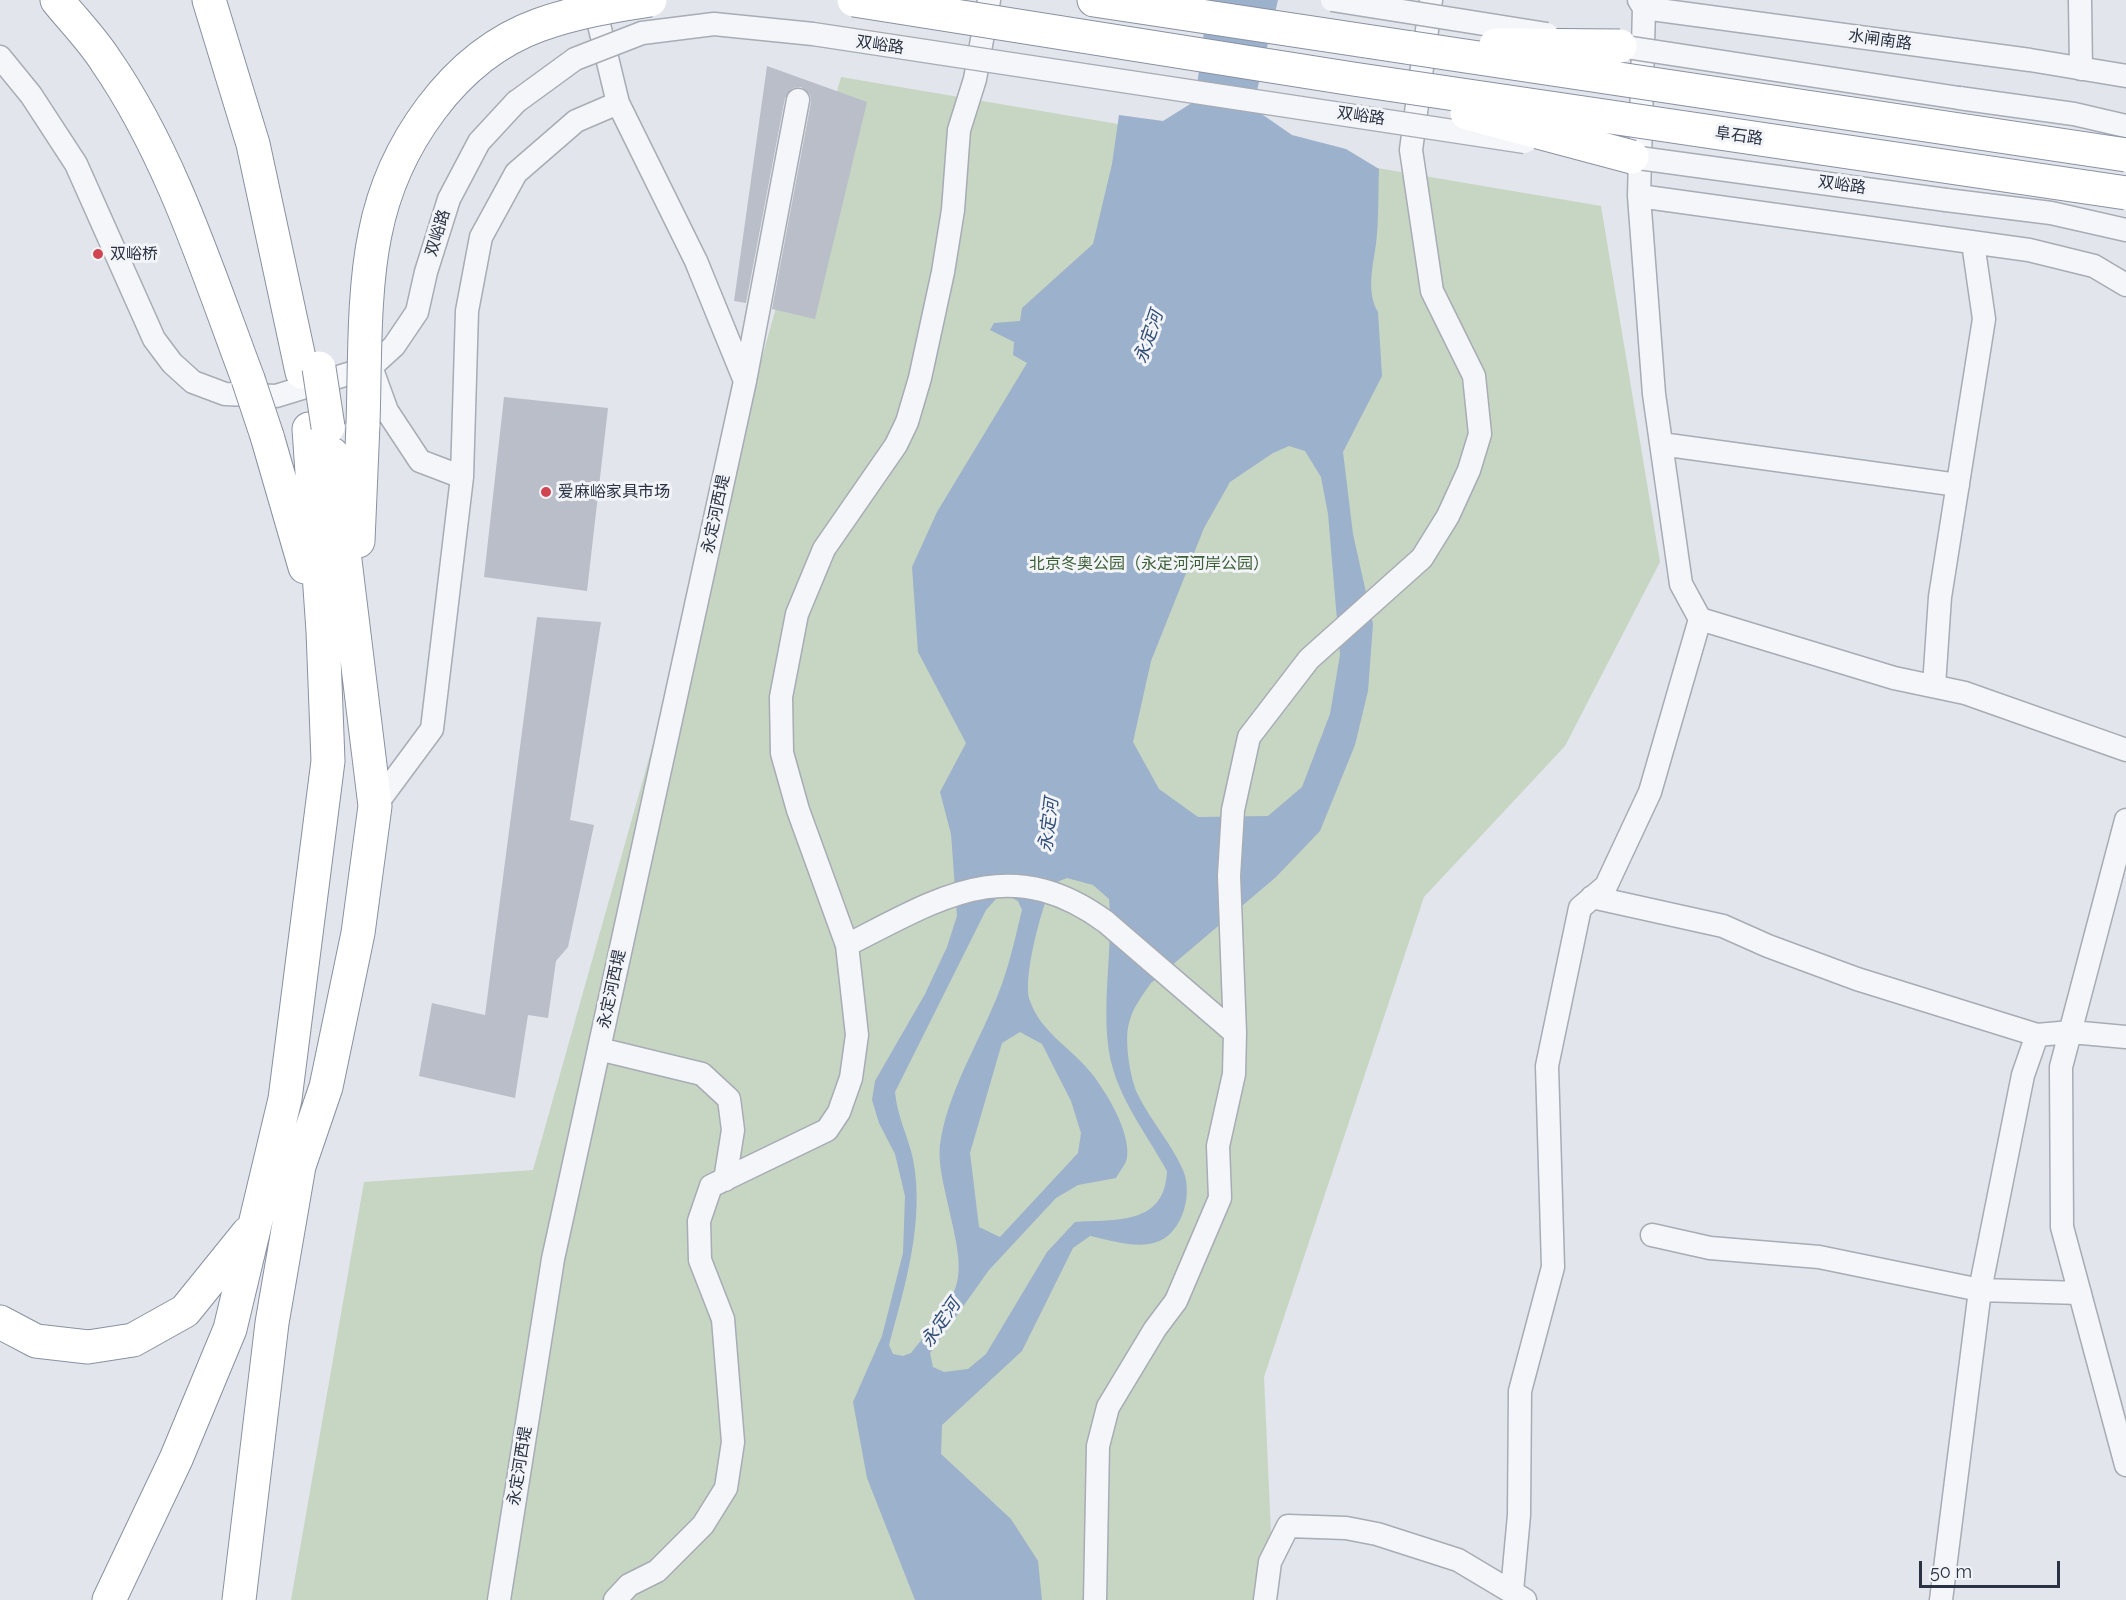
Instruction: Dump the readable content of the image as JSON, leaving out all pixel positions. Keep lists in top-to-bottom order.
{
  "streets": {
    "highway": ["阜石路"],
    "street": ["水闸南路", "双峪路", "永定河西堤"]
  },
  "water": ["永定河"],
  "parks": ["北京冬奥公园（永定河河岸公园）"],
  "places": ["双峪桥", "爱麻峪家具市场"],
  "scale_bar": "50 m"
}
